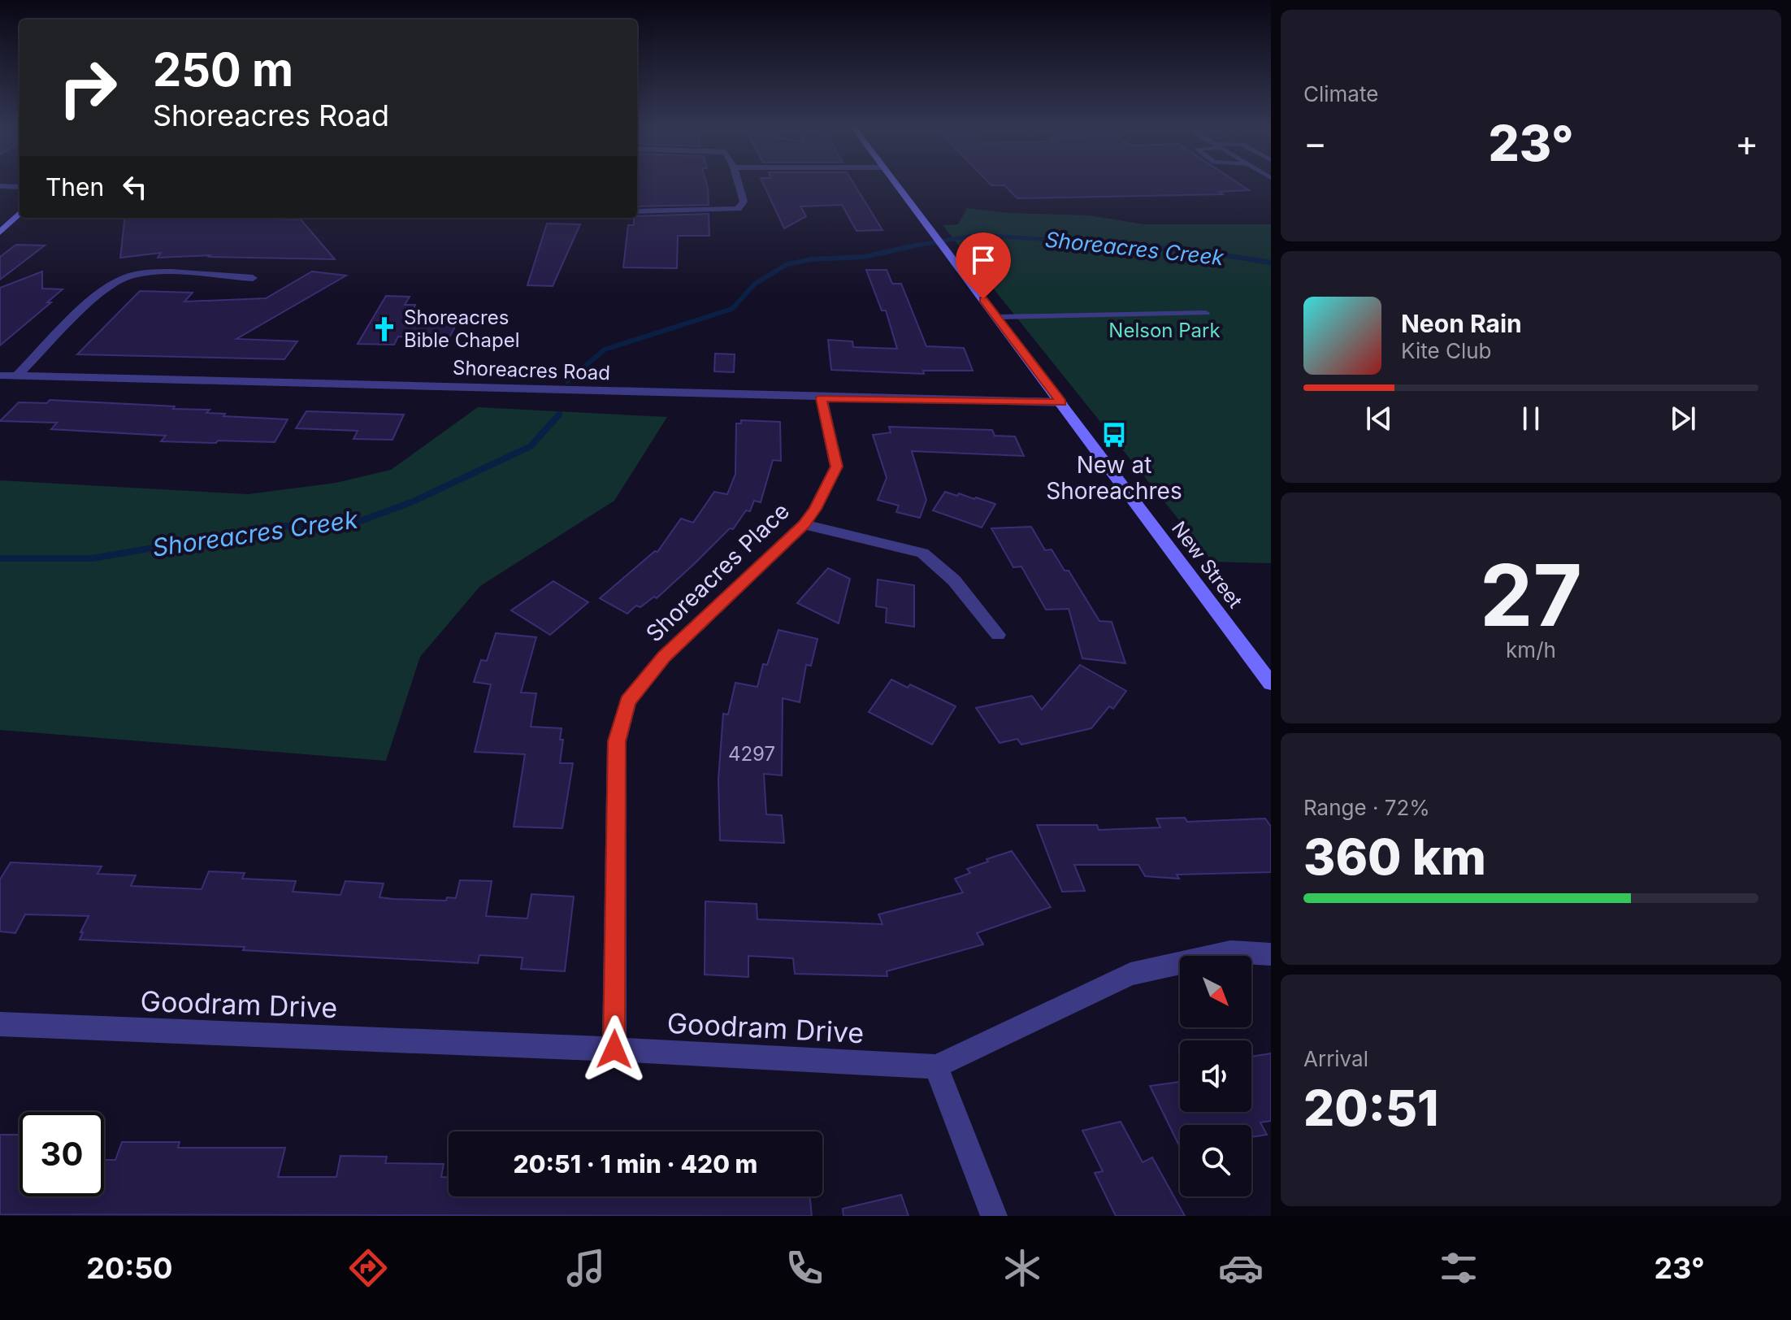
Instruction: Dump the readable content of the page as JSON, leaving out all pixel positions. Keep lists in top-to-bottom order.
{
  "streets": {
    "main road": ["New Street"],
    "street": ["Shoreacres Road", "Shoreacres Place", "Goodram Drive"]
  },
  "crossings": [
    ["Shoreacres Road", "New Street"],
    ["Shoreacres Road", "Shoreacres Place"],
    ["Shoreacres Place", "Goodram Drive"]
  ],
  "water": ["Shoreacres Creek"],
  "parks": ["Nelson Park"],
  "places": {
    "church": ["Shoreacres Bible Chapel"],
    "bus stop": ["New at Shoreachres"]
  },
  "house_numbers": ["4297"],
  "north": "bottom right",
  "page": {
    "tile": [
      "Climate",
      ["27", "km/h"],
      ["Range · 72%", "360 km"],
      ["Arrival", "20:51"]
    ],
    "turn": ["250 m", "Shoreacres Road"],
    "heat": ["−", "23°", "+"],
    "then": "Then",
    "song": ["Neon Rain", "Kite Club"],
    "limit": "30",
    "trip": "20:51 · 1 min · 420 m",
    "tabs": ["20:50", "23°"]
  }
}
